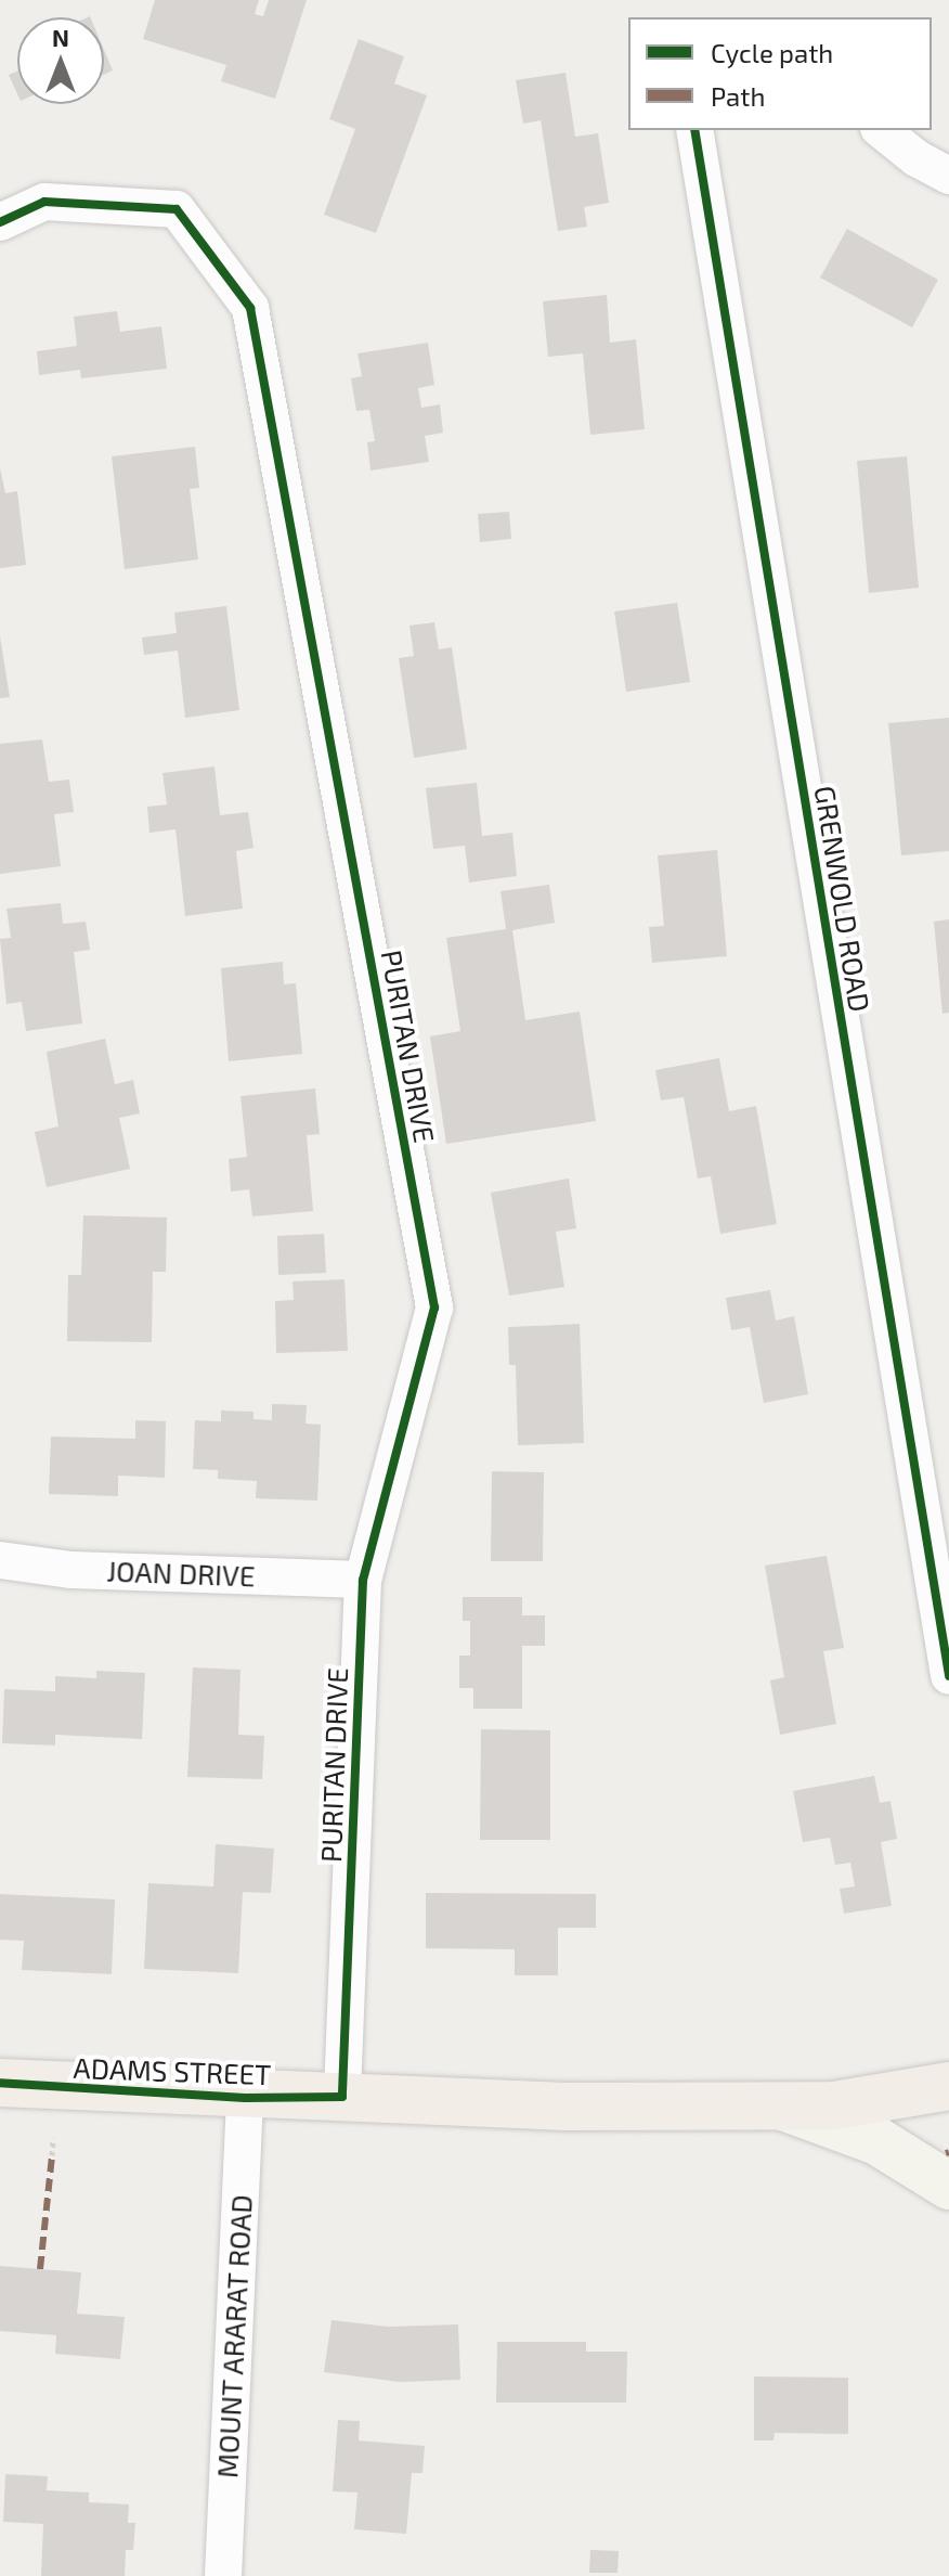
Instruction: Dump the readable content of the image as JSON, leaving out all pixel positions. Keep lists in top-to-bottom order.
{
  "streets": {
    "main road": ["ADAMS STREET"],
    "street": [
      "GRENWOLD ROAD",
      "PURITAN DRIVE",
      "JOAN DRIVE",
      "MOUNT ARARAT ROAD"
    ]
  },
  "crossings": [
    ["PURITAN DRIVE", "JOAN DRIVE"],
    ["PURITAN DRIVE", "ADAMS STREET"],
    ["ADAMS STREET", "MOUNT ARARAT ROAD"]
  ],
  "legend": ["Cycle path", "Path"],
  "north": "top"
}
